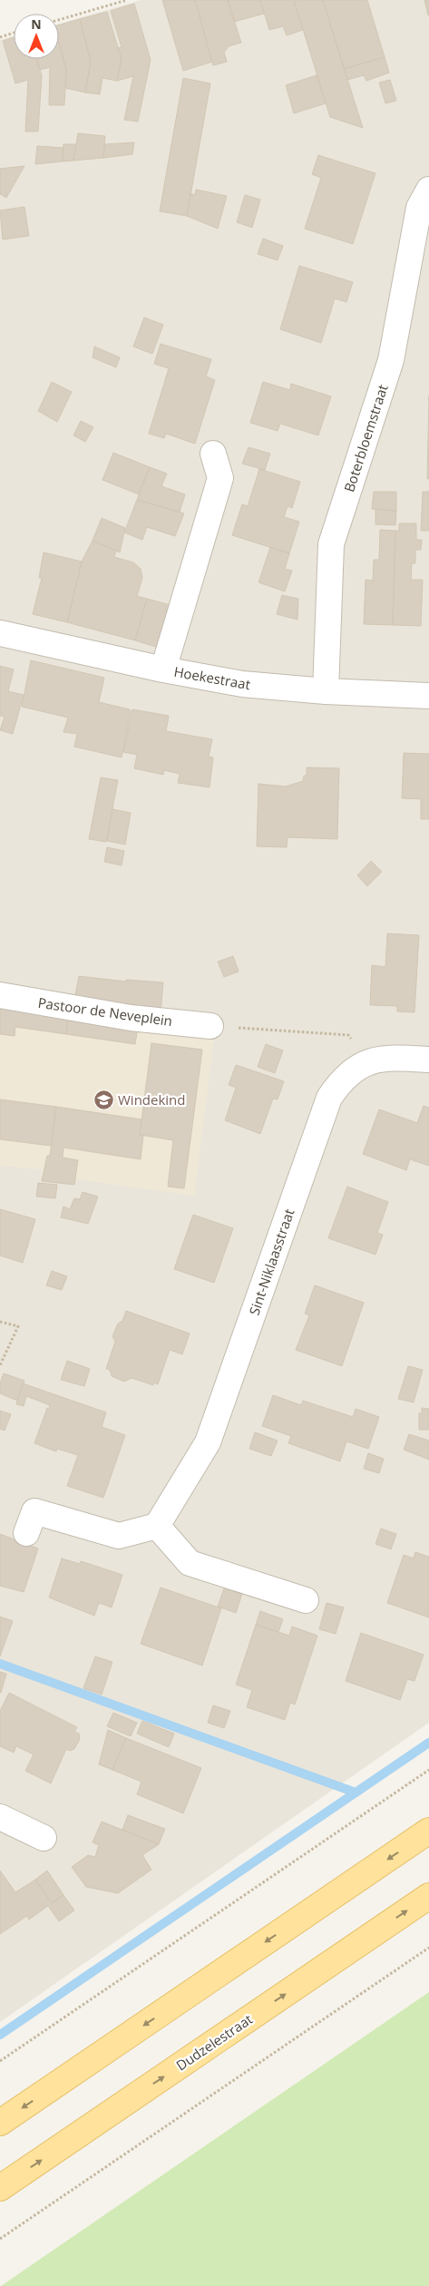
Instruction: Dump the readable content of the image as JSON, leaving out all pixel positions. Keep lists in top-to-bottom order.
{
  "streets": {
    "main road": ["Dudzelestraat"],
    "street": [
      "Boterbloemstraat",
      "Hoekestraat",
      "Pastoor de Neveplein",
      "Sint-Niklaasstraat"
    ]
  },
  "crossings": [
    ["Boterbloemstraat", "Hoekestraat"]
  ],
  "places": {
    "school or university": ["Windekind"]
  },
  "north": "top"
}
